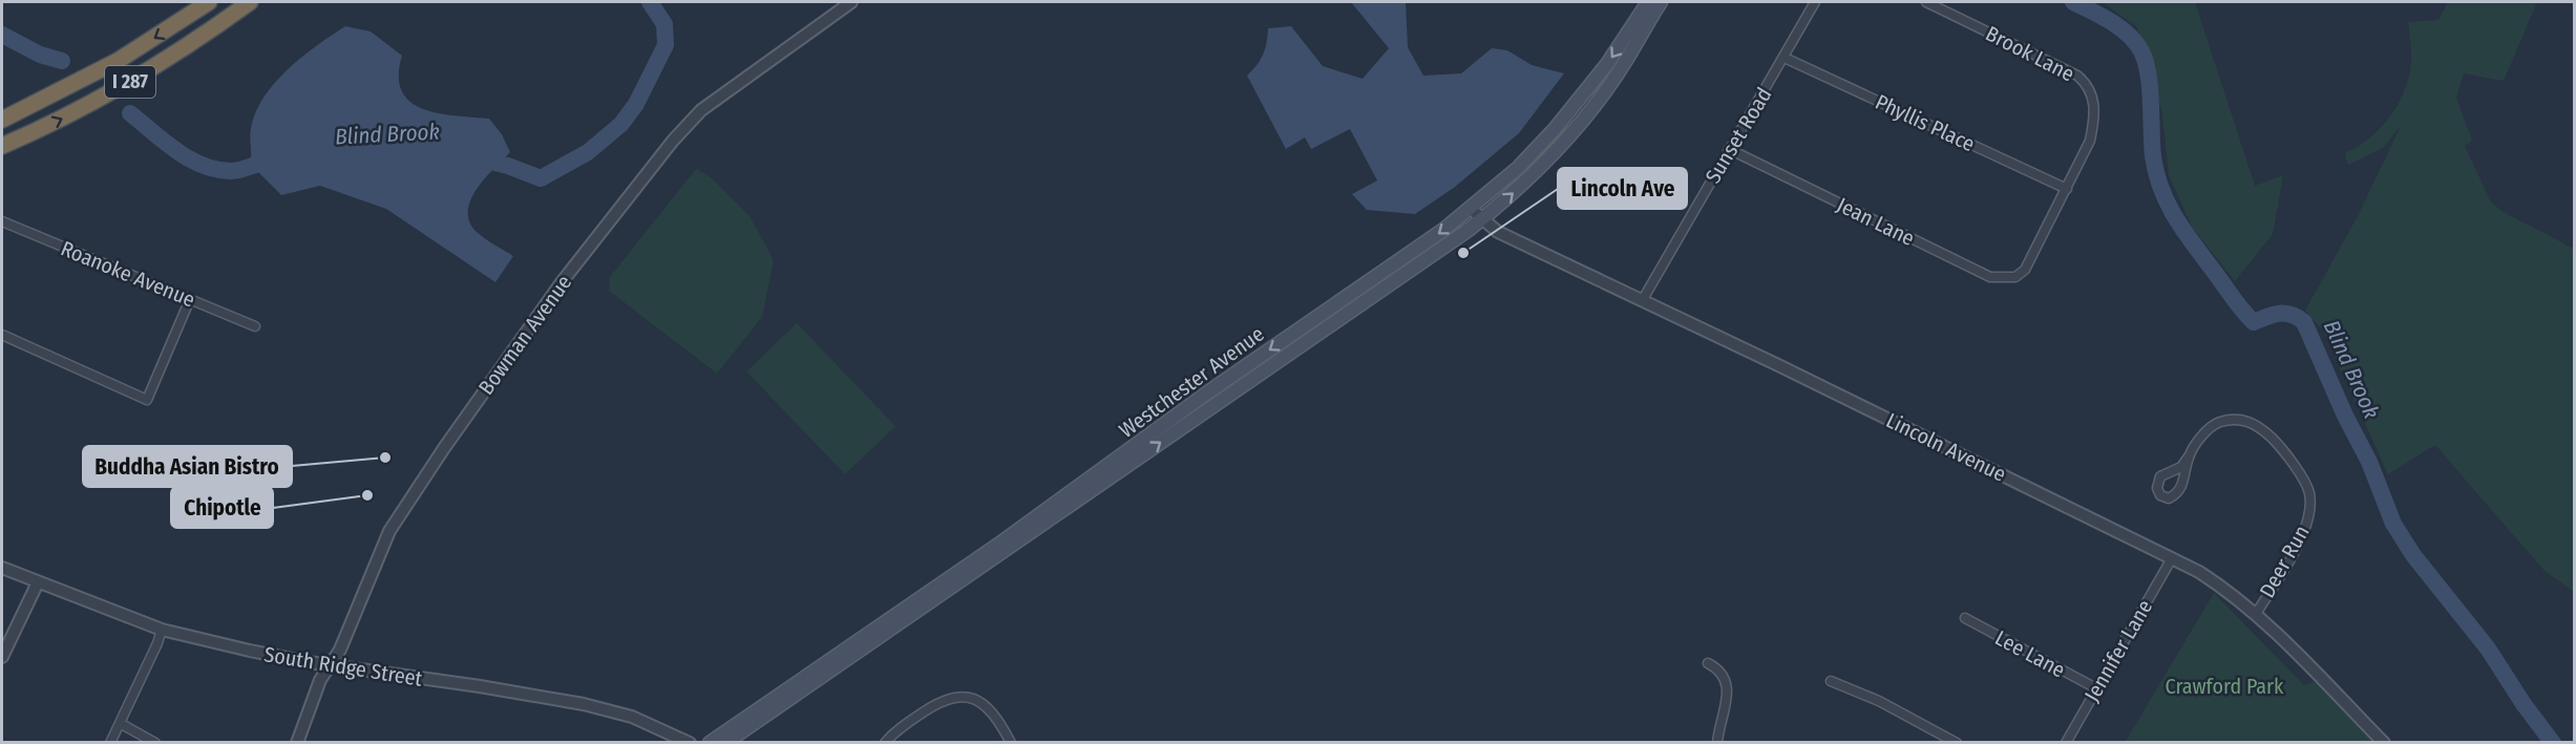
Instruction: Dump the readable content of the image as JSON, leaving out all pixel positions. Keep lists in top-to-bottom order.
{
  "streets": {
    "highway": ["I 287"],
    "main road": ["Westchester Avenue"],
    "street": [
      "Brook Lane",
      "Phyllis Place",
      "Sunset Road",
      "Jean Lane",
      "Roanoke Avenue",
      "Bowman Avenue",
      "Lincoln Avenue",
      "Deer Run",
      "Jennifer Lane",
      "Lee Lane",
      "South Ridge Street"
    ]
  },
  "crossings": [
    ["Brook Lane", "Phyllis Place"],
    ["Brook Lane", "Jean Lane"],
    ["Phyllis Place", "Sunset Road"],
    ["Sunset Road", "Jean Lane"],
    ["Sunset Road", "Lincoln Avenue"],
    ["Bowman Avenue", "South Ridge Street"],
    ["Westchester Avenue", "Lincoln Avenue"],
    ["Lincoln Avenue", "Deer Run"],
    ["Lincoln Avenue", "Jennifer Lane"],
    ["Jennifer Lane", "Lee Lane"]
  ],
  "water": ["Blind Brook"],
  "parks": ["Crawford Park"],
  "places": ["Lincoln Ave", "Buddha Asian Bistro", "Chipotle"]
}
